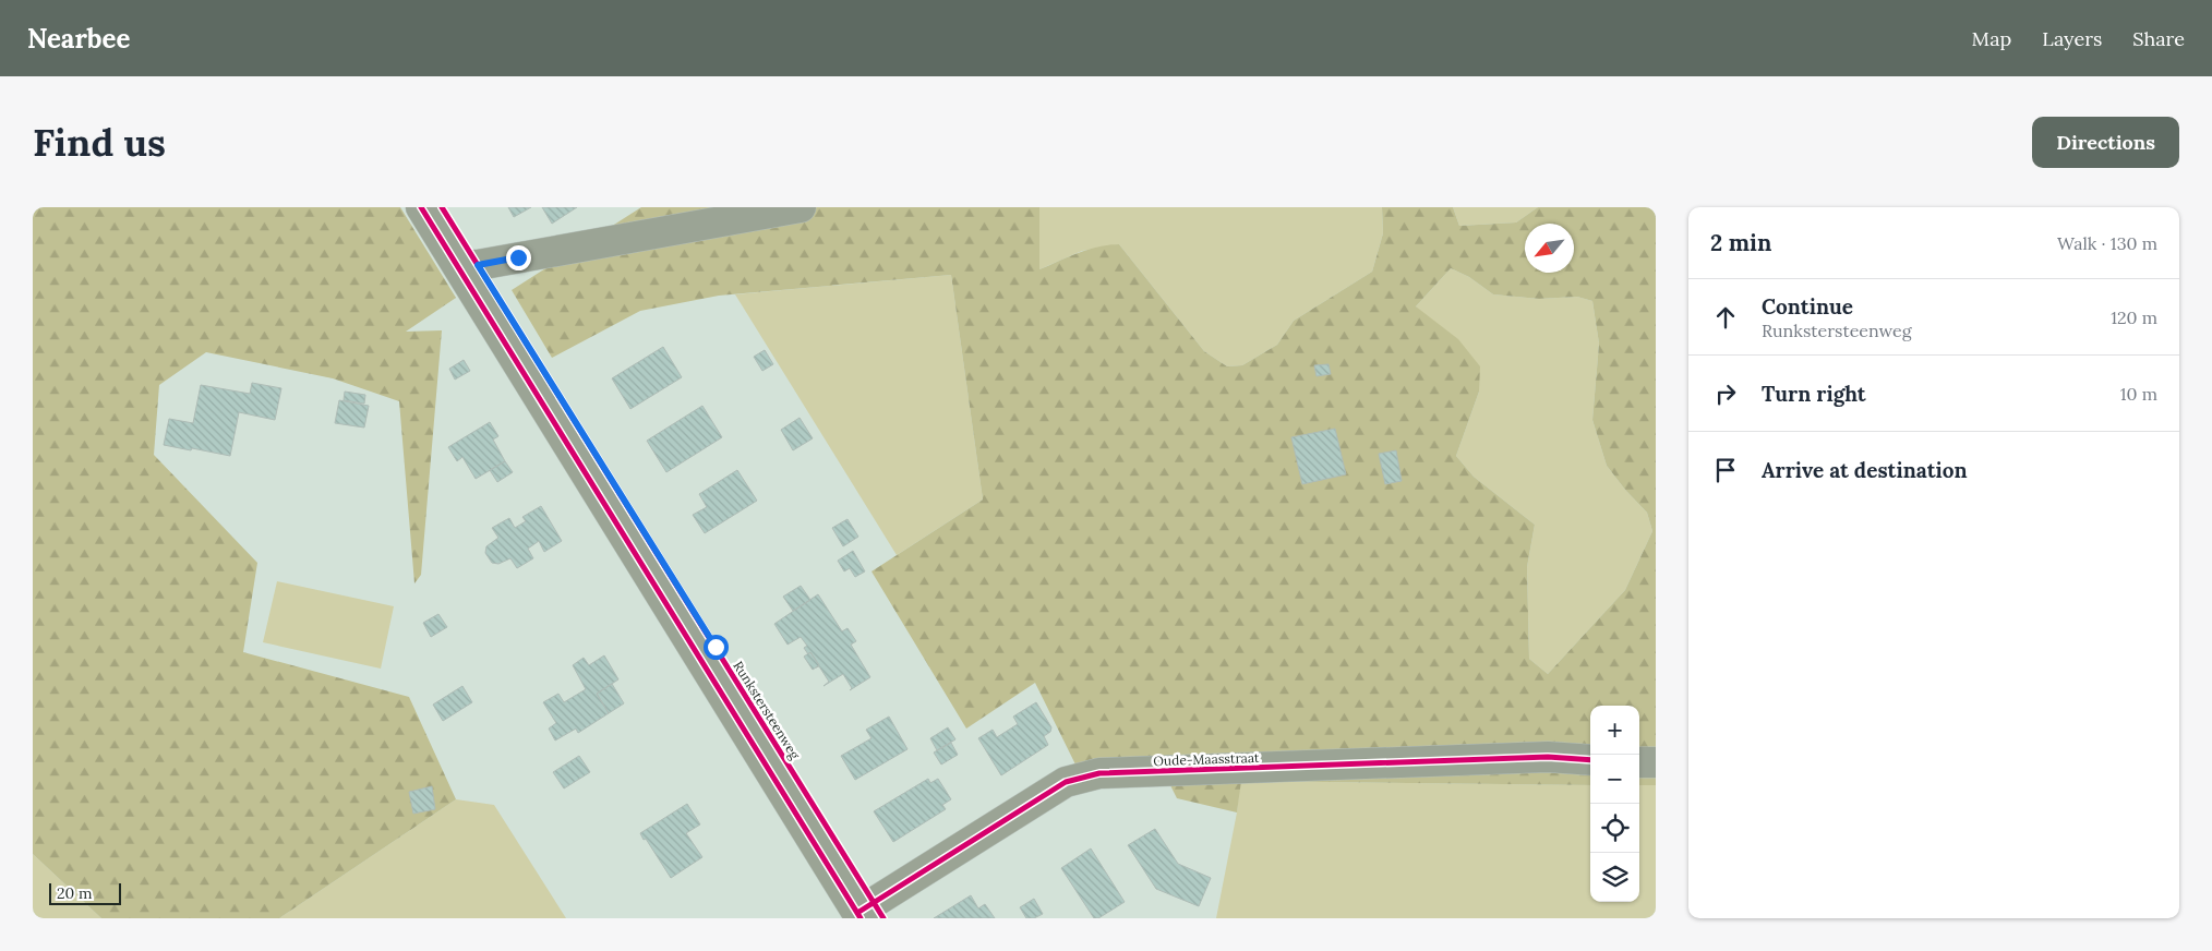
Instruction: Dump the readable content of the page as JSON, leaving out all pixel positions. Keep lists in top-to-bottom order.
{
  "streets": {
    "street": ["Oude-Maasstraat"],
    "cycle path": ["Runkstersteenweg"]
  },
  "scale_bar": "20 m",
  "north": "bottom left",
  "page": {
    "header": "Nearbee",
    "nav": ["Map", "Layers", "Share"],
    "buttons": "Directions",
    "title": "Find us",
    "heading": ["2 min", "Walk · 130 m"],
    "list": [
      ["Continue", "Runkstersteenweg", "120 m"],
      ["Turn right", "10 m"],
      "Arrive at destination"
    ],
    "map_buttons": ["+", "−"],
    "scale": "20 m"
  }
}
